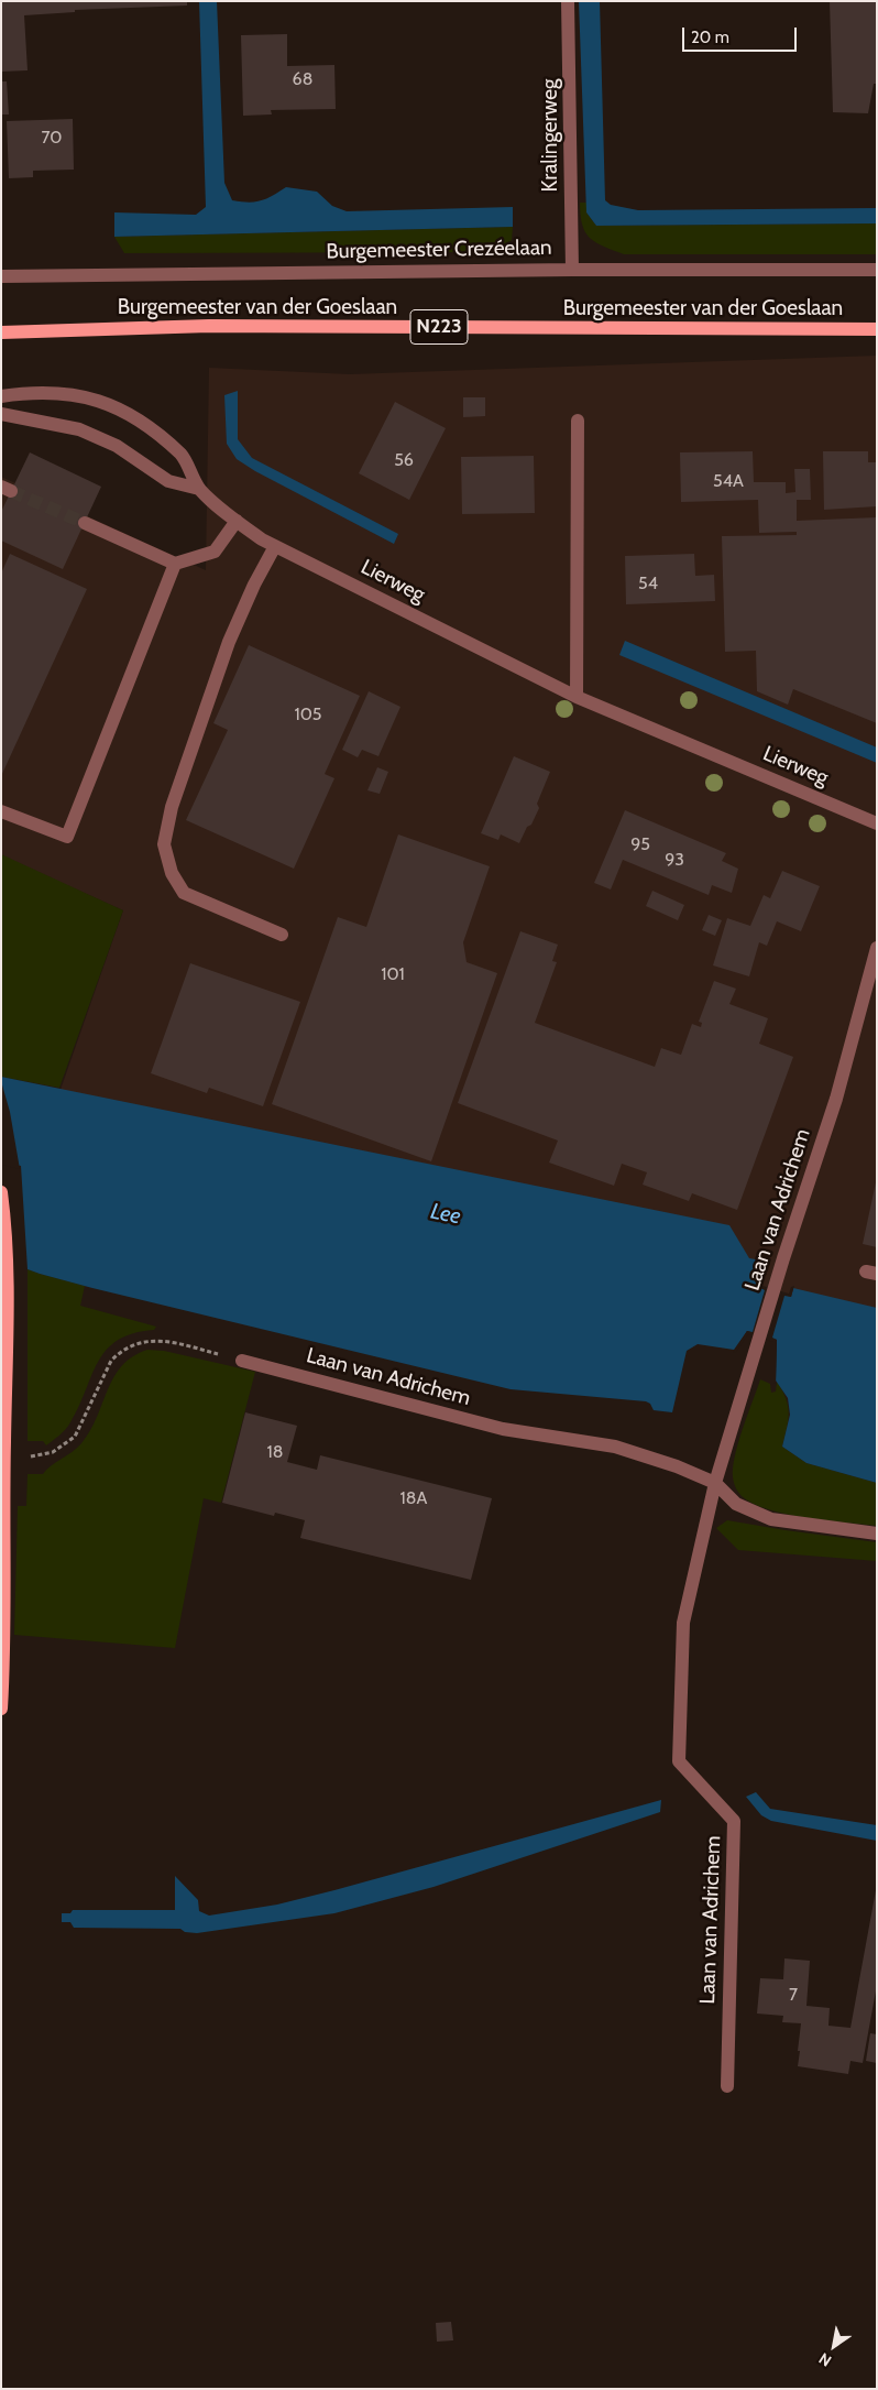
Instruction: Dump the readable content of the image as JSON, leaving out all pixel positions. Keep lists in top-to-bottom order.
{
  "streets": {
    "main road": ["Burgemeester van der Goeslaan", "N223"],
    "street": [
      "Kralingerweg",
      "Burgemeester Crezéelaan",
      "Lierweg",
      "Laan van Adrichem"
    ]
  },
  "crossings": [
    ["Kralingerweg", "Burgemeester Crezéelaan"]
  ],
  "water": ["Lee"],
  "house_numbers": [
    "68",
    "70",
    "56",
    "54A",
    "54",
    "105",
    "95",
    "93",
    "101",
    "18",
    "18A",
    "7"
  ],
  "scale_bar": "20 m",
  "north": "bottom left"
}
